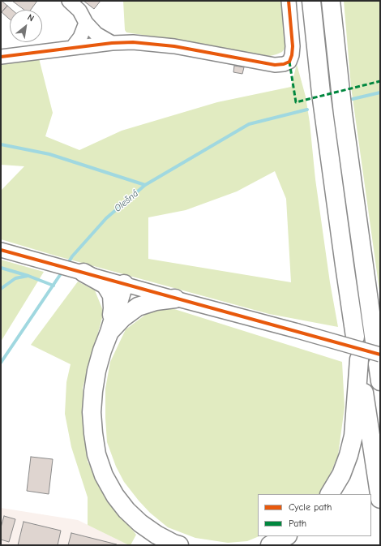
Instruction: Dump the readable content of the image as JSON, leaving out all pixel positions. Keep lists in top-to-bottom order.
{
  "water": ["Olešná"],
  "legend": ["Cycle path", "Path"],
  "north": "top right"
}
